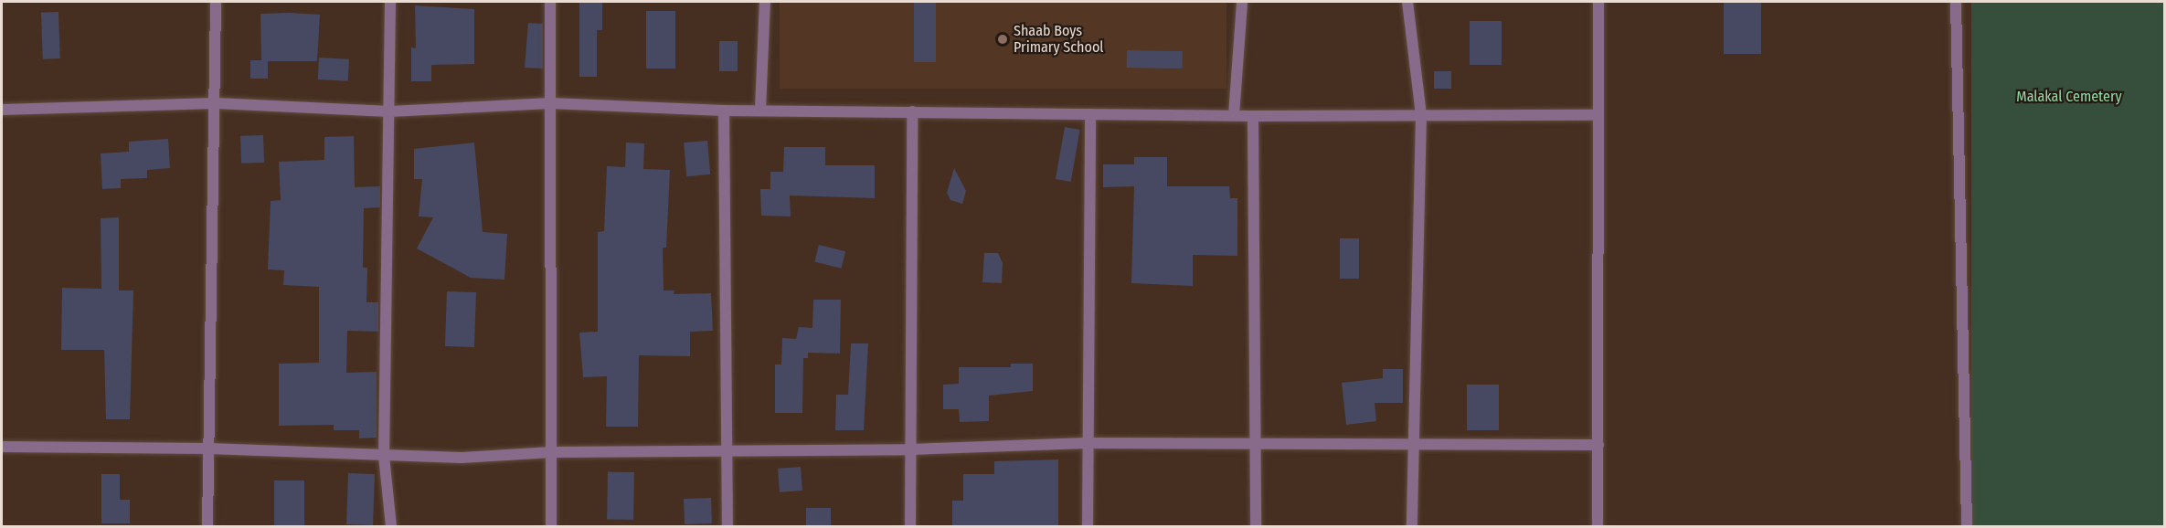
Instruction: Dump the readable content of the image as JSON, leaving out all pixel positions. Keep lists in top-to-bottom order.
{
  "parks": ["Malakal Cemetery"],
  "places": ["Shaab Boys Primary School"]
}
